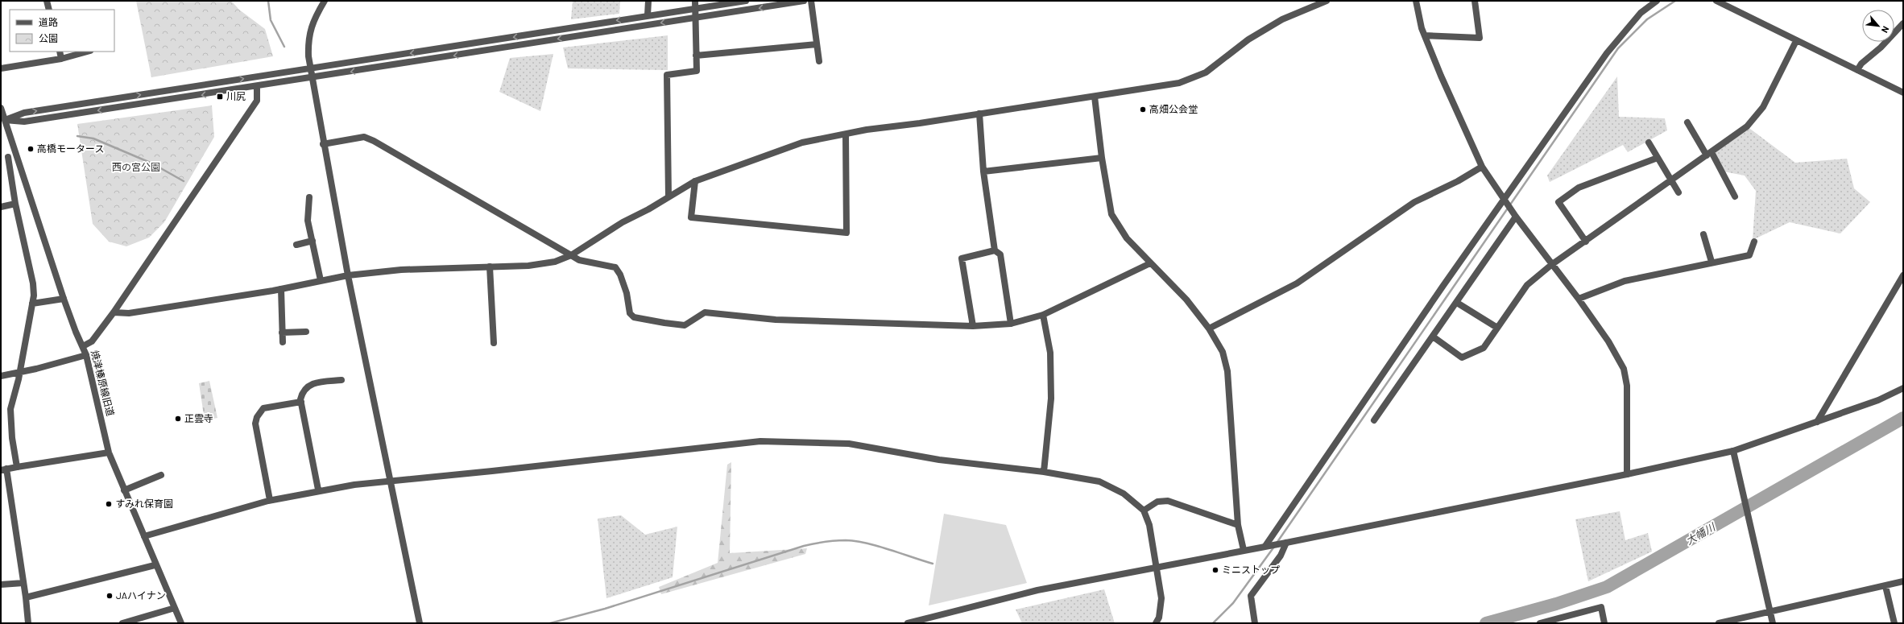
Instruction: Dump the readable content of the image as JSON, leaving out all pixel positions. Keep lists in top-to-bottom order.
{
  "streets": {
    "street": ["焼津榛原線旧道"]
  },
  "water": ["大幡川"],
  "parks": ["西の宮公園"],
  "places": {
    "transit": ["川尻"],
    "other": [
      "高畑公会堂",
      "高橋モータース",
      "正雲寺",
      "すみれ保育園",
      "ミニストップ",
      "JAハイナン"
    ]
  },
  "legend": ["道路", "公園"],
  "north": "bottom right"
}
